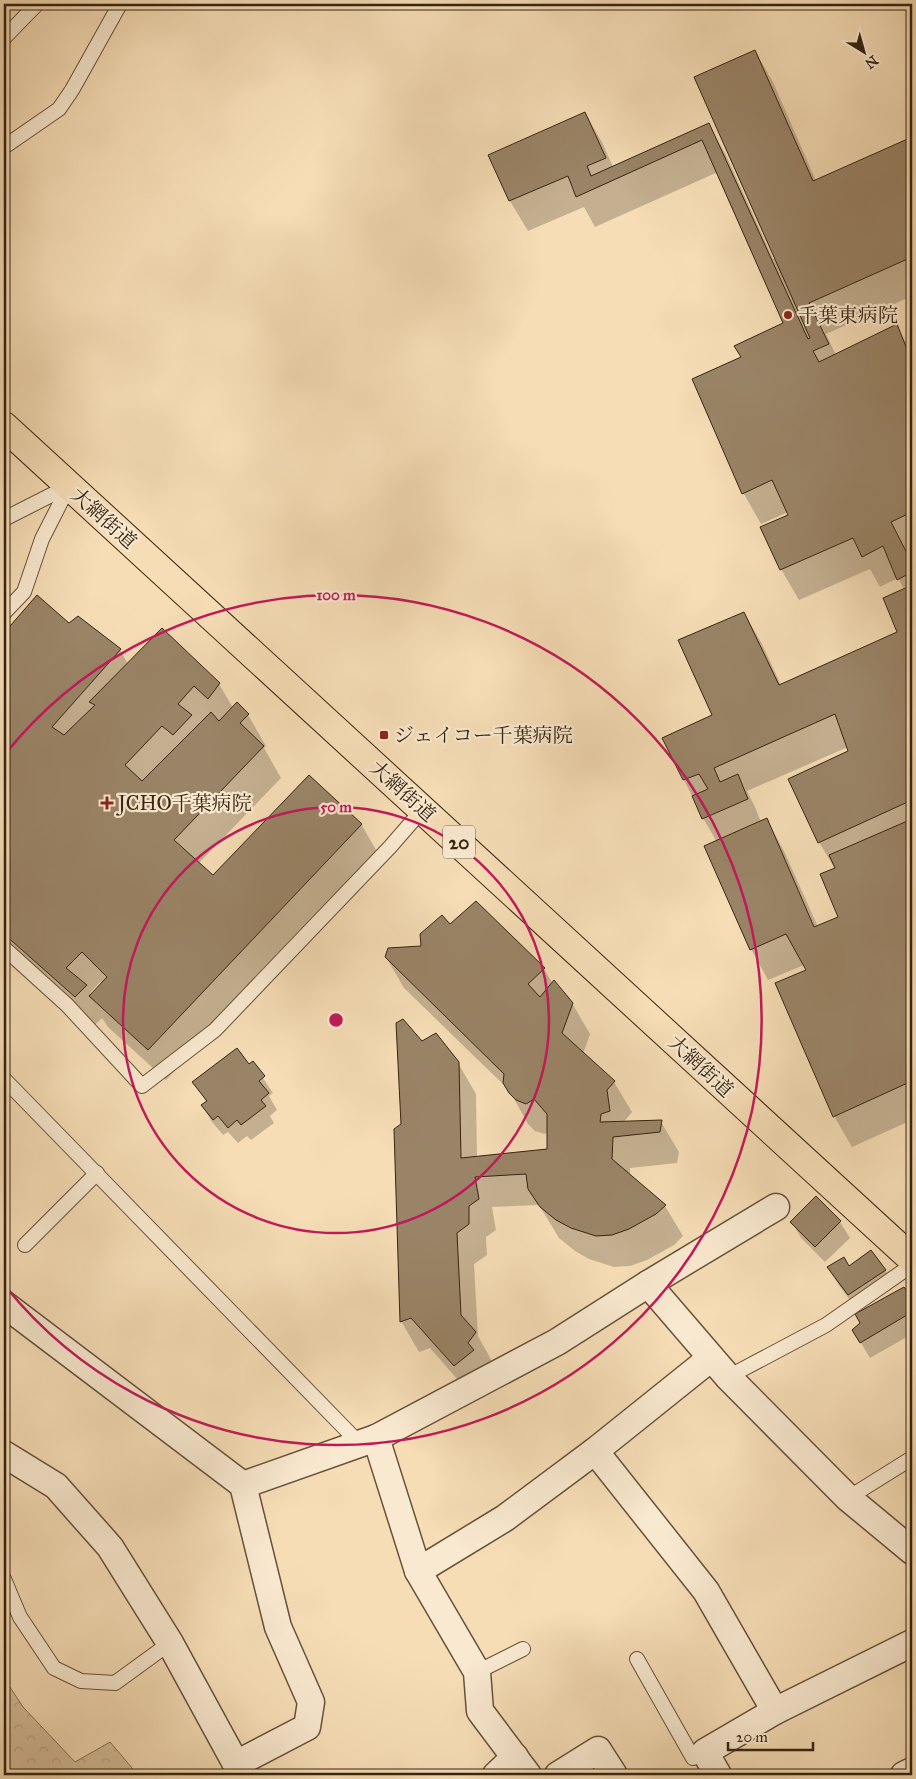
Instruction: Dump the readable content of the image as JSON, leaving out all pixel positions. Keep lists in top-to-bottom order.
{
  "streets": {
    "main road": ["大網街道", "20"]
  },
  "places": {
    "other": ["千葉東病院"],
    "transit": ["ジェイコー千葉病院"],
    "health": ["JCHO千葉病院"]
  },
  "scale_bar": "20 m",
  "north": "bottom right",
  "rings": ["100 m", "50 m"]
}
